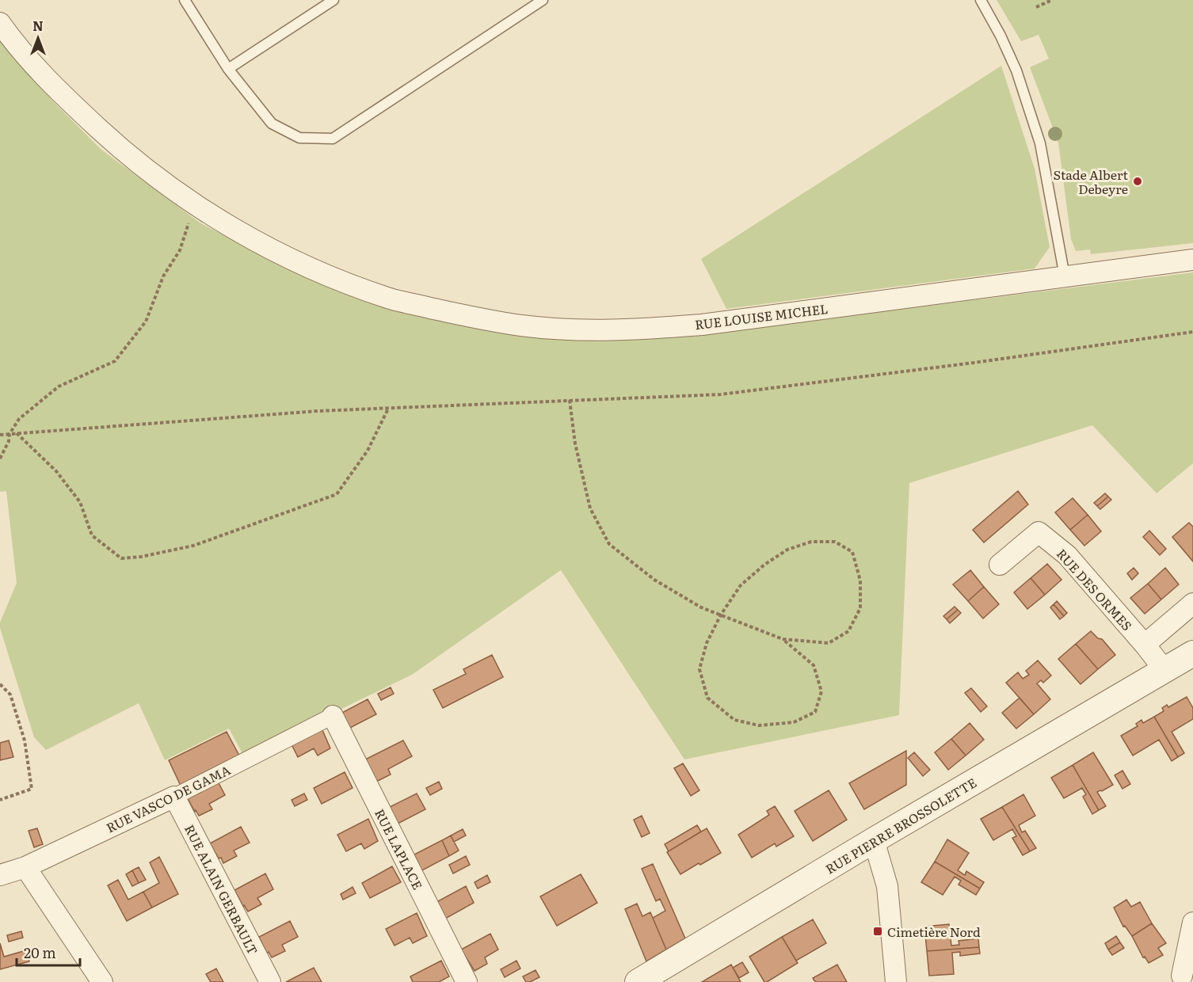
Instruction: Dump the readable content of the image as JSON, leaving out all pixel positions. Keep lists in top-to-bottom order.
{
  "streets": {
    "street": [
      "RUE LOUISE MICHEL",
      "RUE DES ORMES",
      "RUE VASCO DE GAMA",
      "RUE PIERRE BROSSOLETTE",
      "RUE LAPLACE",
      "RUE ALAIN GERBAULT"
    ]
  },
  "crossings": [
    ["RUE VASCO DE GAMA", "RUE LAPLACE"],
    ["RUE VASCO DE GAMA", "RUE ALAIN GERBAULT"]
  ],
  "places": {
    "other": ["Stade Albert Debeyre"],
    "transit": ["Cimetière Nord"]
  },
  "scale_bar": "20 m",
  "north": "top"
}
